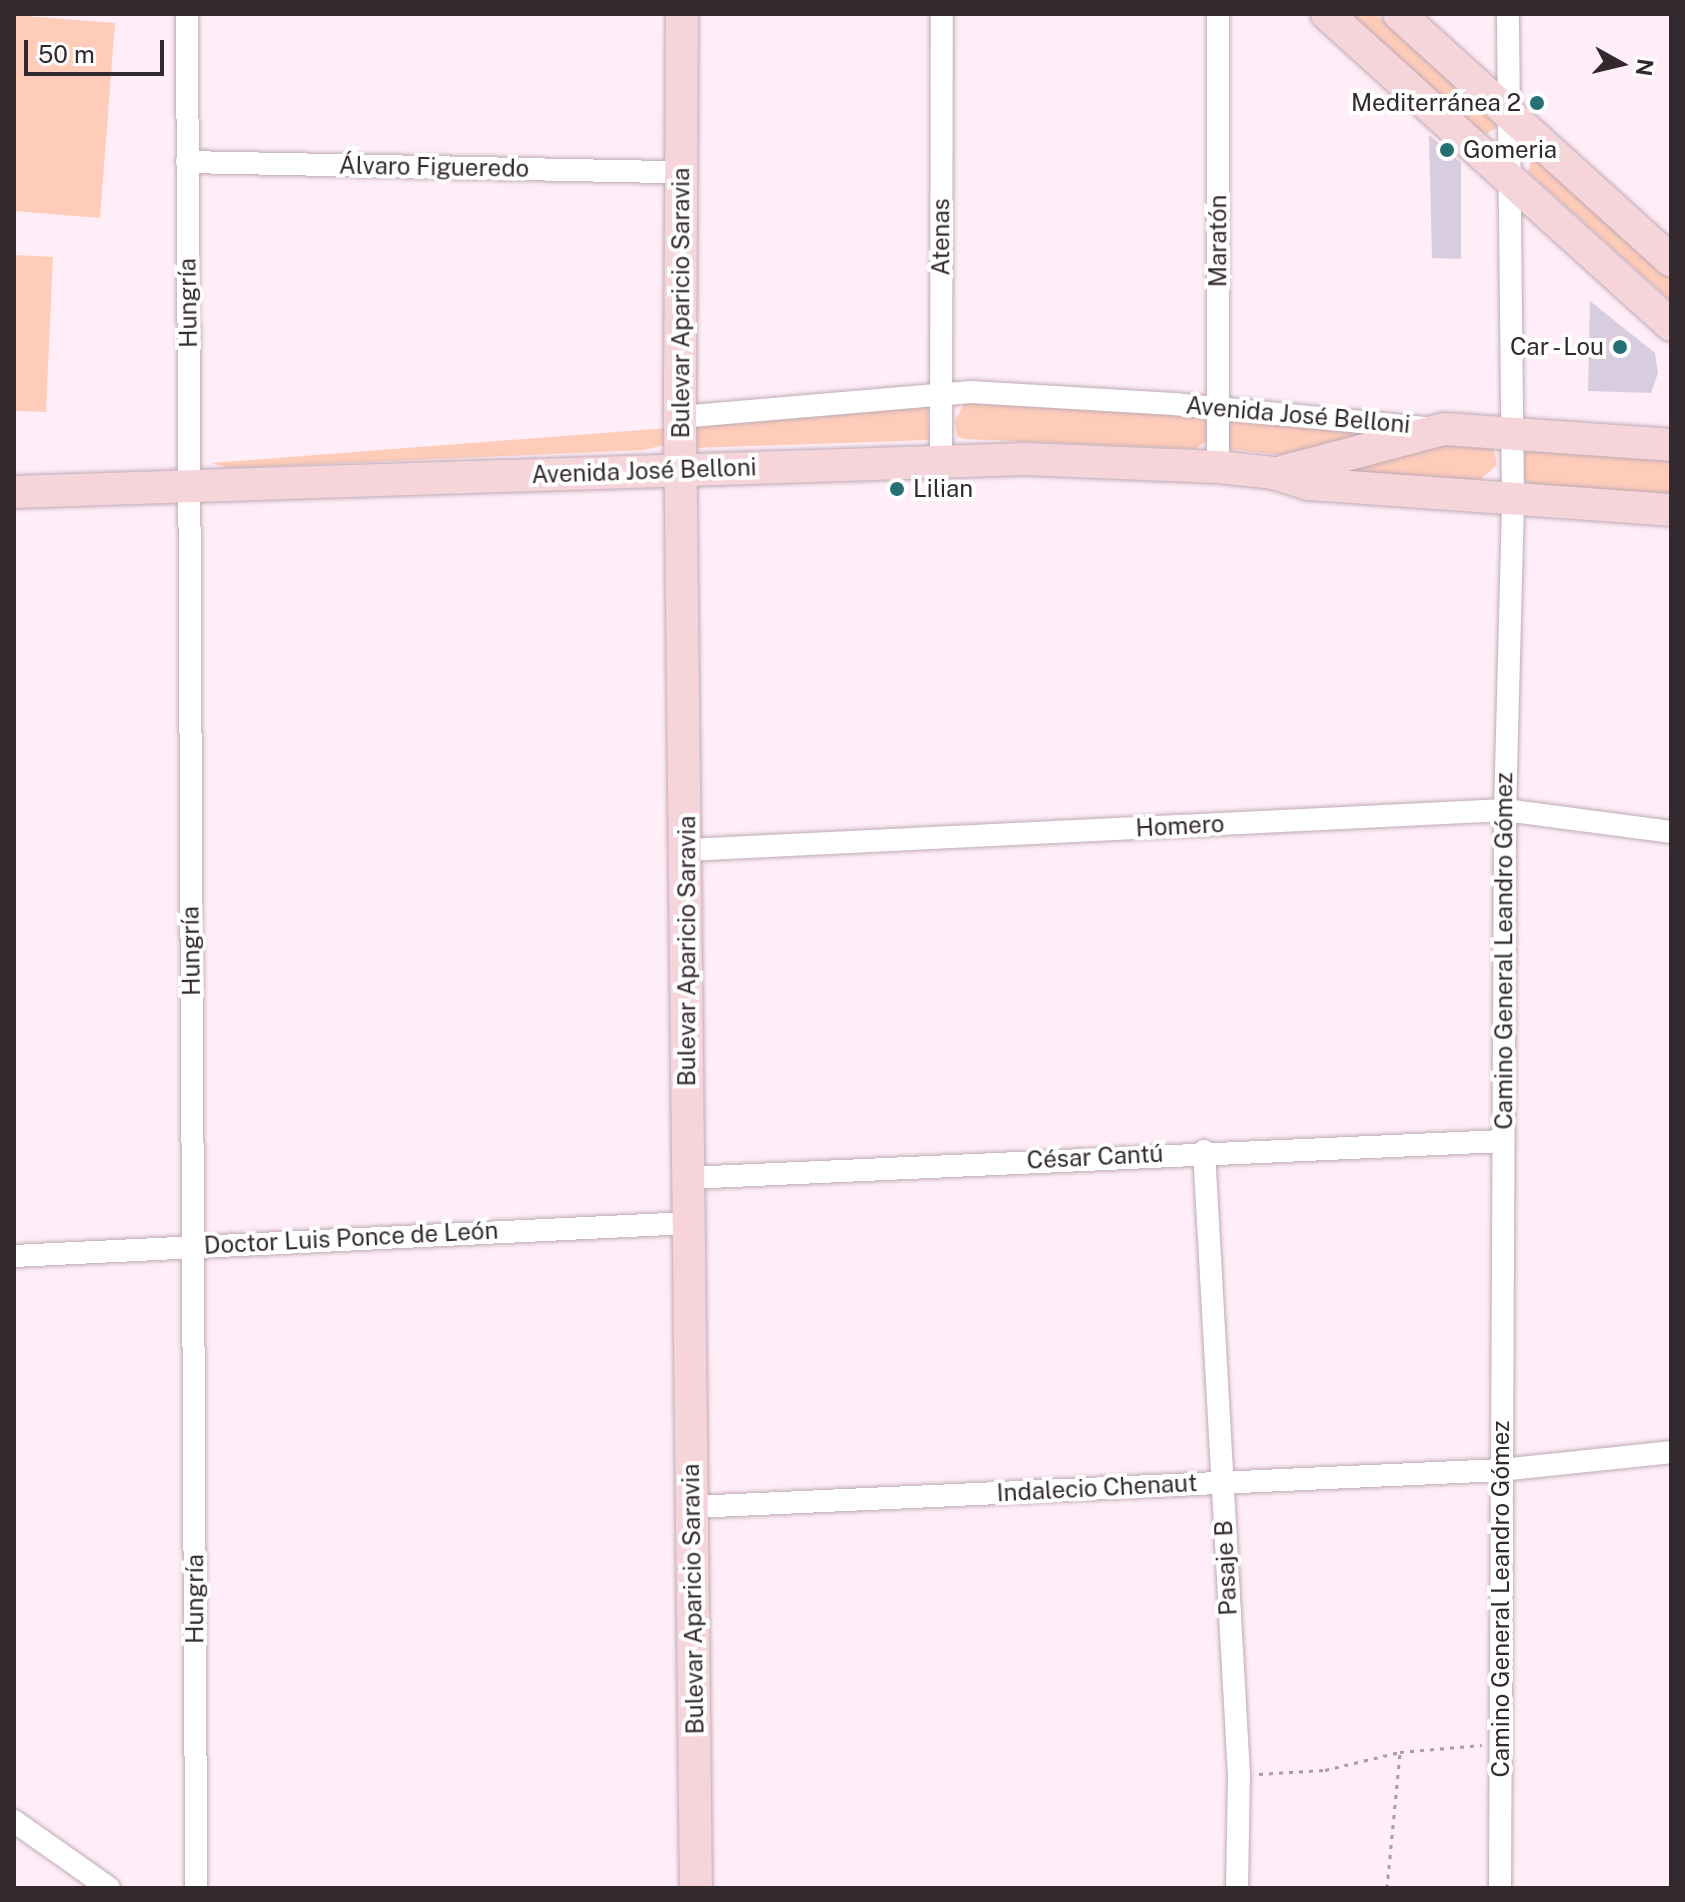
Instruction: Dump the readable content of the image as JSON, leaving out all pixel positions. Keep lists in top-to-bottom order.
{
  "streets": {
    "main road": ["Bulevar Aparicio Saravia", "Avenida José Belloni"],
    "street": [
      "Álvaro Figueredo",
      "Atenas",
      "Maratón",
      "Hungría",
      "Homero",
      "Camino General Leandro Gómez",
      "César Cantú",
      "Doctor Luis Ponce de León",
      "Indalecio Chenaut",
      "Pasaje B"
    ]
  },
  "crossings": [
    ["Álvaro Figueredo", "Hungría"],
    ["Álvaro Figueredo", "Bulevar Aparicio Saravia"],
    ["Atenas", "Avenida José Belloni"],
    ["Maratón", "Avenida José Belloni"],
    ["Hungría", "Avenida José Belloni"],
    ["Hungría", "Doctor Luis Ponce de León"],
    ["Bulevar Aparicio Saravia", "Avenida José Belloni"],
    ["Bulevar Aparicio Saravia", "Homero"],
    ["Bulevar Aparicio Saravia", "César Cantú"],
    ["Bulevar Aparicio Saravia", "Doctor Luis Ponce de León"],
    ["Bulevar Aparicio Saravia", "Indalecio Chenaut"],
    ["Avenida José Belloni", "Camino General Leandro Gómez"],
    ["Homero", "Camino General Leandro Gómez"],
    ["Camino General Leandro Gómez", "César Cantú"],
    ["Camino General Leandro Gómez", "Indalecio Chenaut"],
    ["César Cantú", "Pasaje B"],
    ["Indalecio Chenaut", "Pasaje B"]
  ],
  "places": [
    "Mediterránea 2",
    "Gomeria",
    "Car - Lou",
    "Lilian"
  ],
  "scale_bar": "50 m",
  "north": "right"
}
